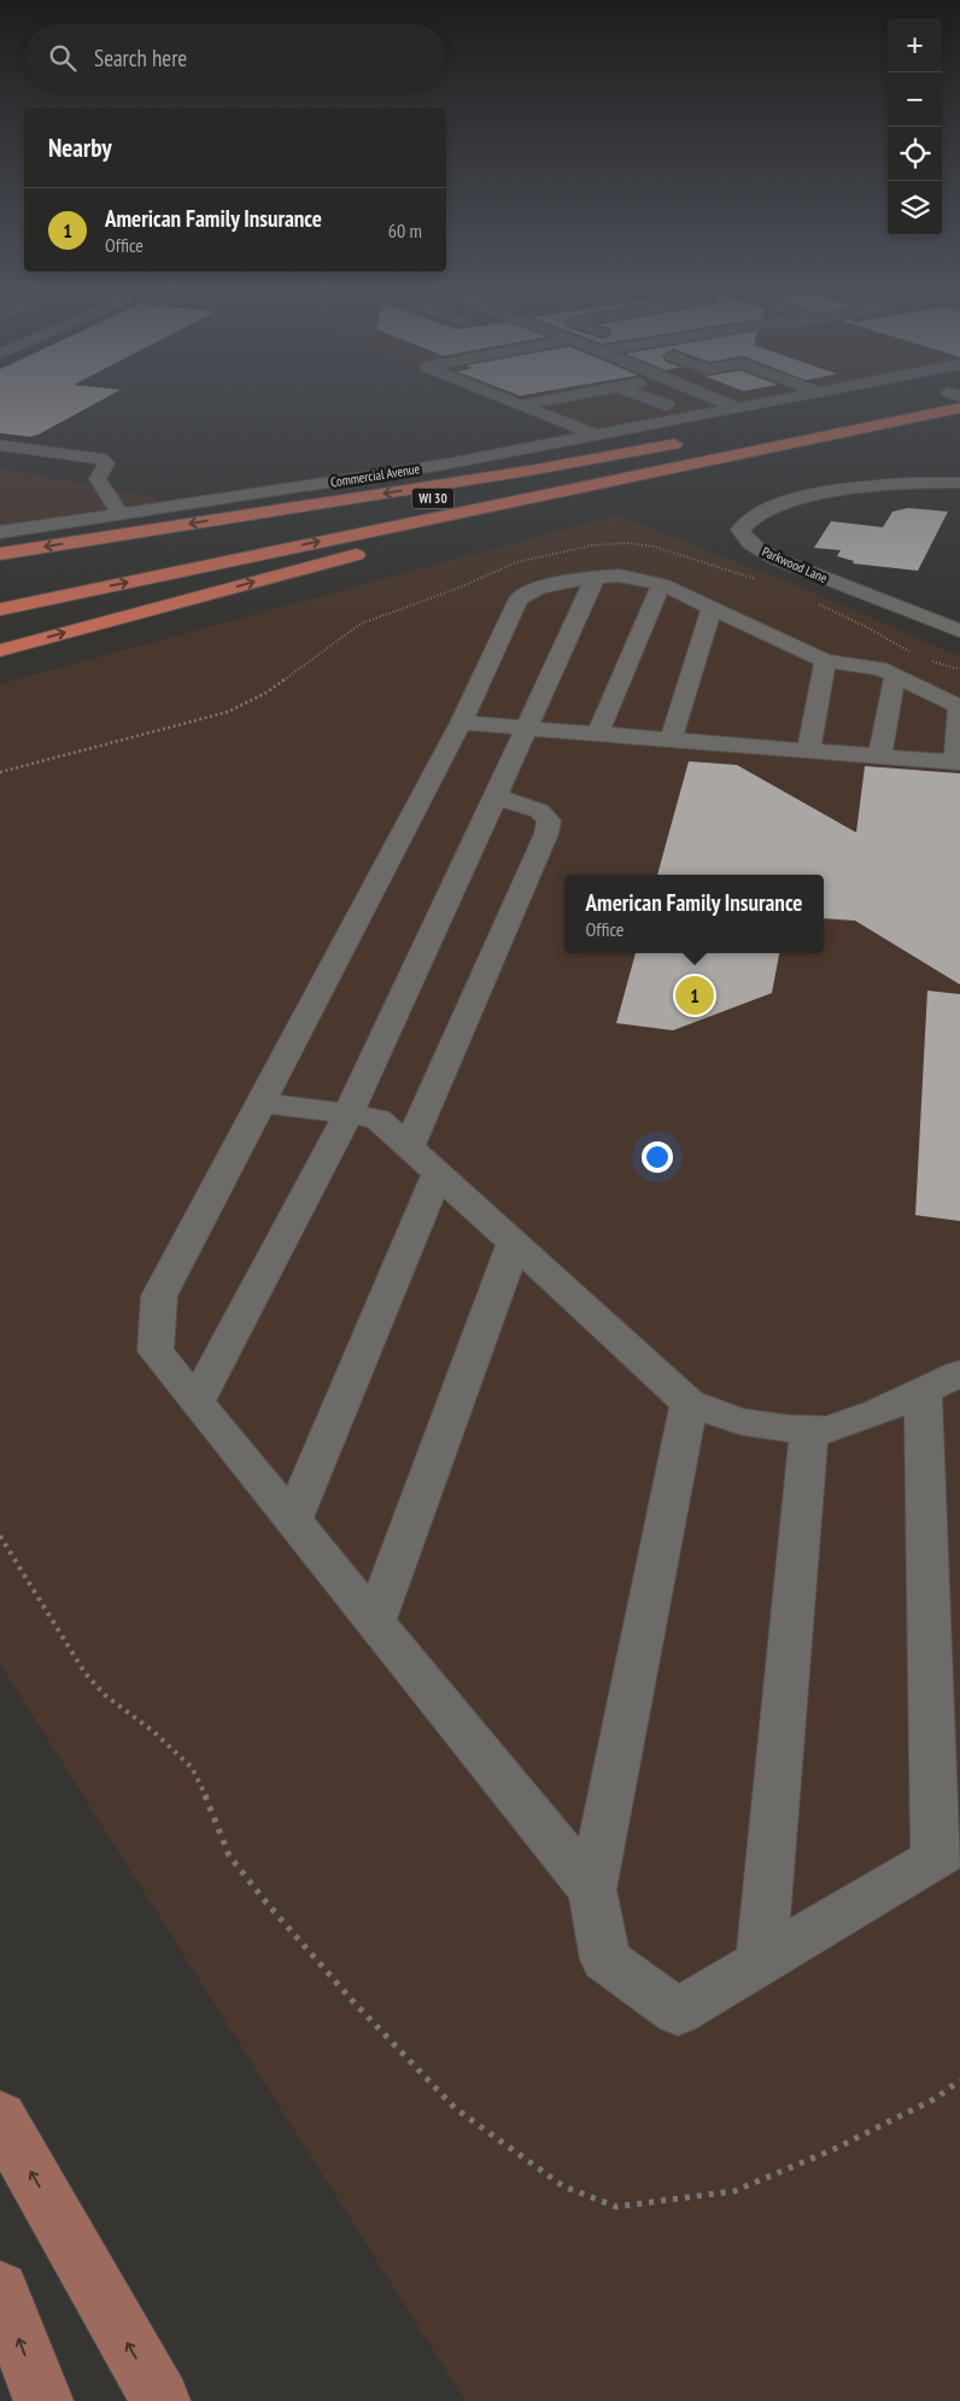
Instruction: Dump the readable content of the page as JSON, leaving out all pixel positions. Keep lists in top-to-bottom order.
{
  "streets": {
    "highway": ["WI 30"],
    "street": ["Commercial Avenue", "Parkwood Lane"]
  },
  "page": {
    "map_buttons": ["+", "−"],
    "search": "Search here",
    "heading": "Nearby",
    "list": [
      {
        "mark": "1",
        "name": "American Family Insurance",
        "note": "Office",
        "value": "60 m"
      }
    ],
    "popup": ["American Family Insurance", "Office"],
    "pins": "1"
  }
}
